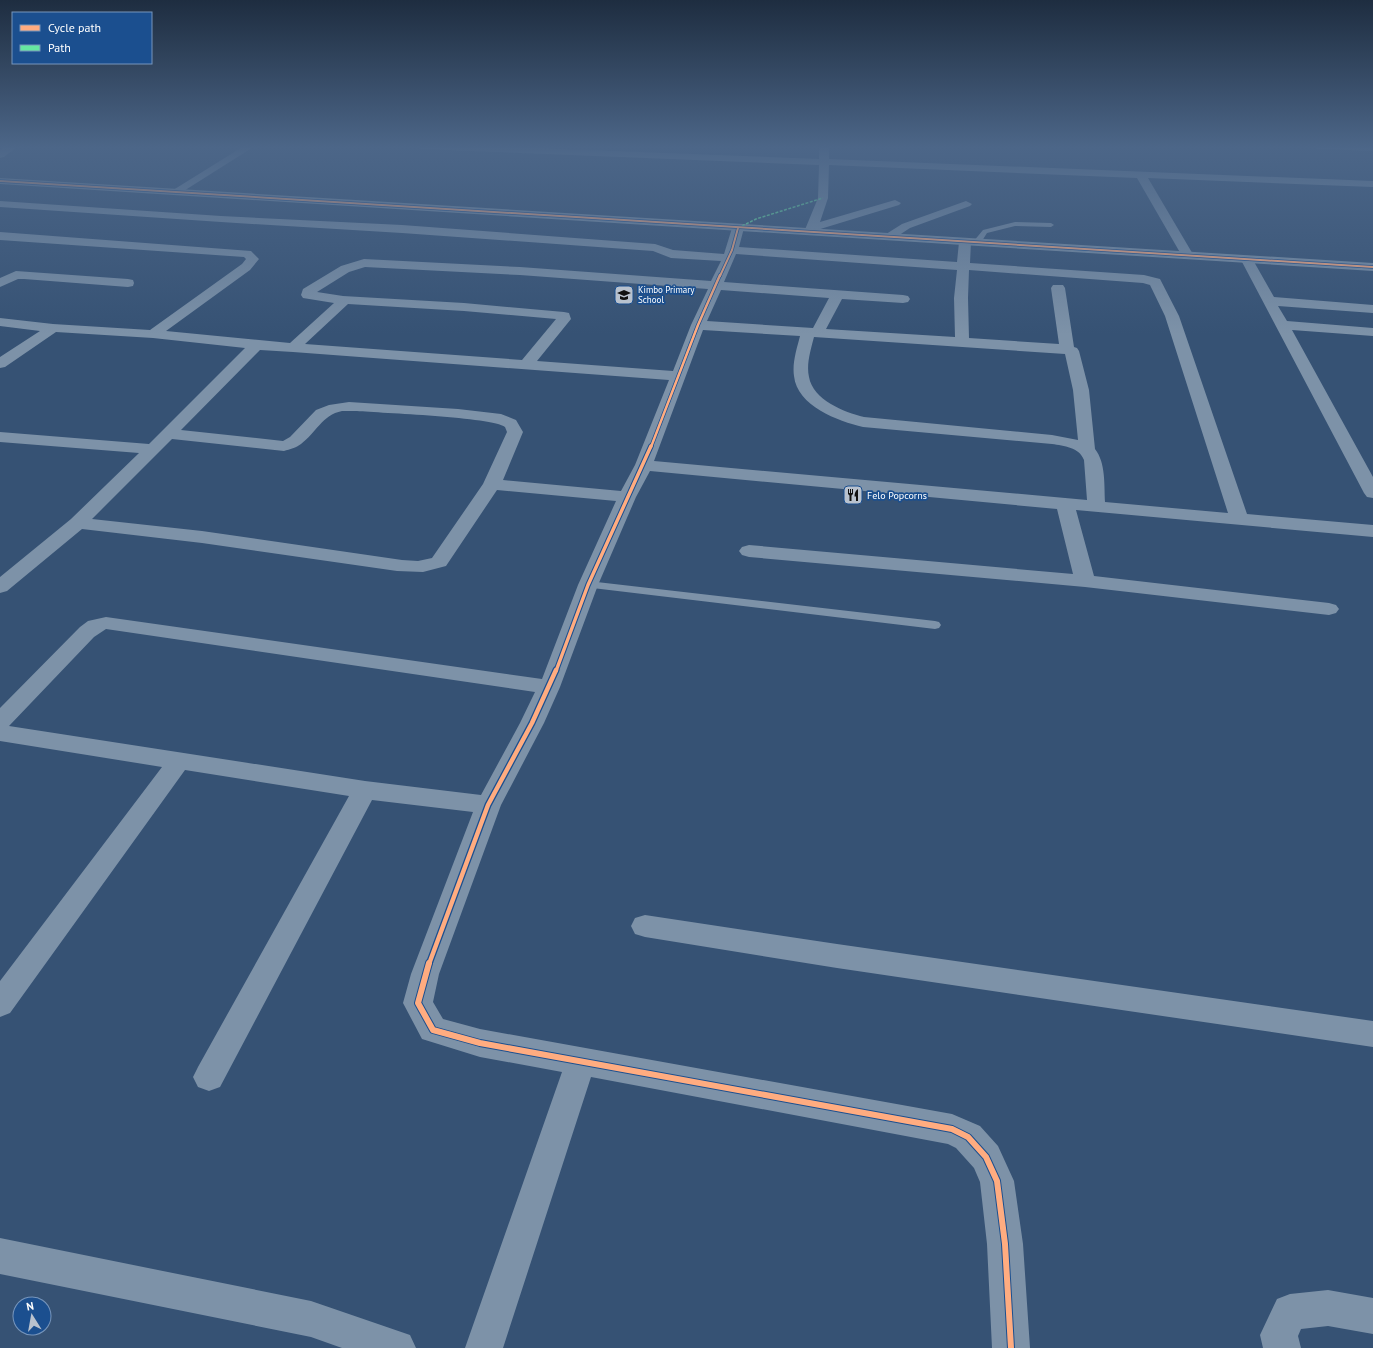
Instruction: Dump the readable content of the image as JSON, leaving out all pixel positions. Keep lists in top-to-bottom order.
{
  "places": {
    "school or university": ["Kimbo Primary School"],
    "restaurant": ["Felo Popcorns"]
  },
  "legend": ["Cycle path", "Path"],
  "north": "top"
}
